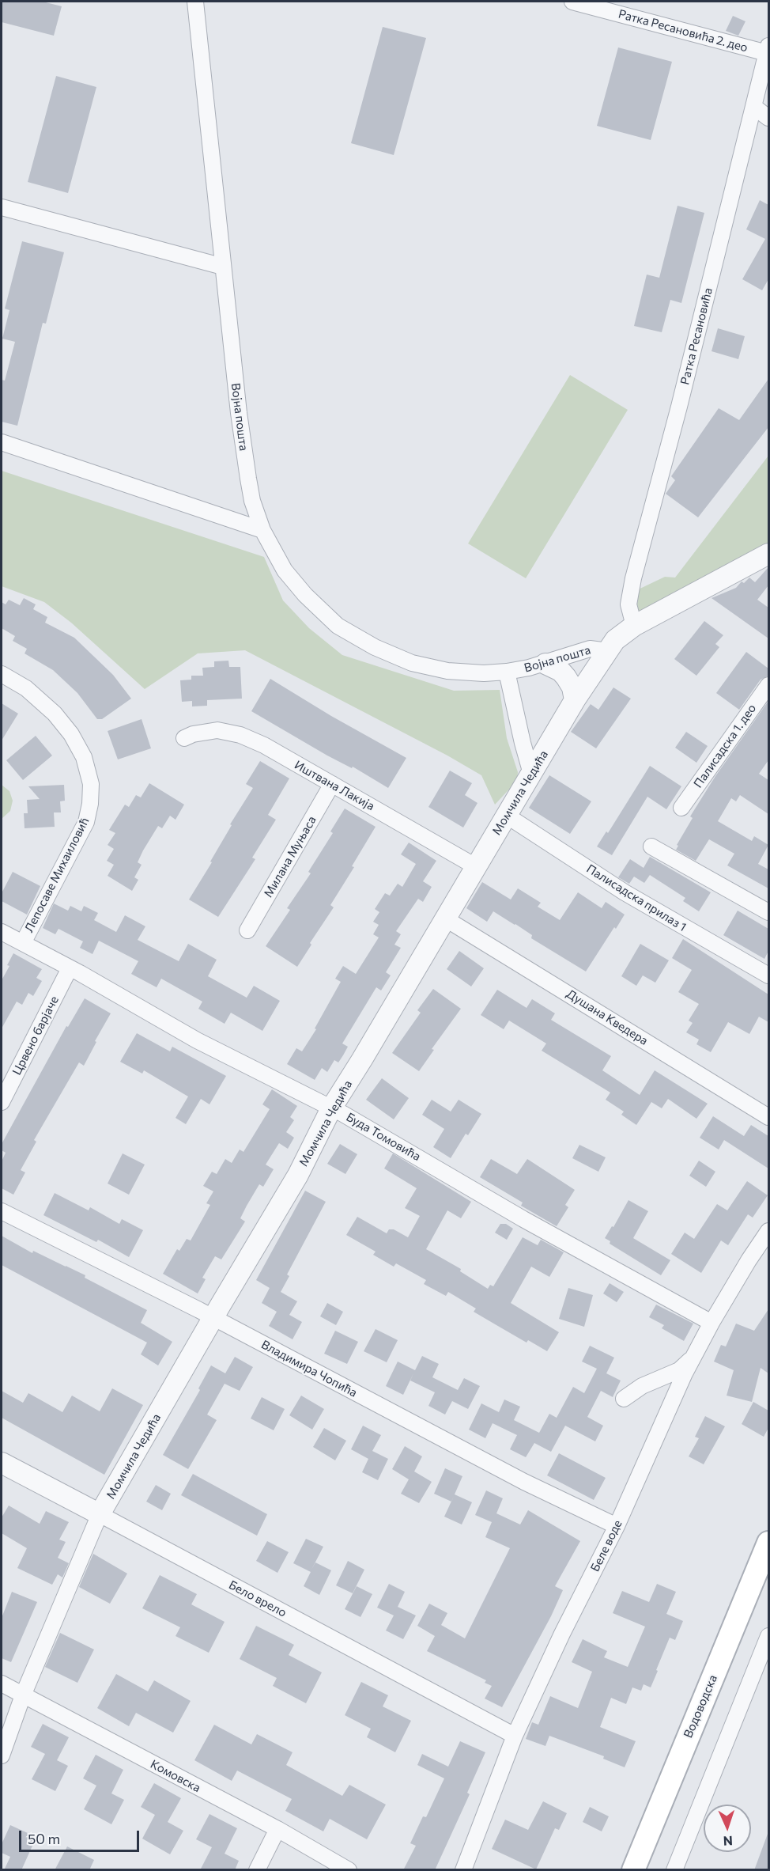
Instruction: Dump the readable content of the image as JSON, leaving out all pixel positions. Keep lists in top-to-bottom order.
{
  "streets": {
    "main road": ["Водоводска"],
    "street": [
      "Ратка Ресановића 2. део",
      "Ратка Ресановића",
      "Војна пошта",
      "Палисадска 1. део",
      "Иштвана Лакија",
      "Момчила Чедића",
      "Милана Муњаса",
      "Лепосаве Михаиловић",
      "Палисадска прилаз 1",
      "Душана Кведера",
      "Црвено барјаче",
      "Буда Томовића",
      "Владимира Чопића",
      "Беле воде",
      "Бело врело",
      "Комовска"
    ]
  },
  "crossings": [
    ["Ратка Ресановића 2. део", "Ратка Ресановића"],
    ["Ратка Ресановића", "Момчила Чедића"],
    ["Војна пошта", "Момчила Чедића"],
    ["Иштвана Лакија", "Момчила Чедића"],
    ["Иштвана Лакија", "Милана Муњаса"],
    ["Момчила Чедића", "Палисадска прилаз 1"],
    ["Момчила Чедића", "Душана Кведера"],
    ["Момчила Чедића", "Буда Томовића"],
    ["Момчила Чедића", "Владимира Чопића"],
    ["Момчила Чедића", "Бело врело"],
    ["Момчила Чедића", "Комовска"],
    ["Лепосаве Михаиловић", "Буда Томовића"],
    ["Црвено барјаче", "Буда Томовића"],
    ["Буда Томовића", "Беле воде"],
    ["Владимира Чопића", "Беле воде"],
    ["Беле воде", "Бело врело"]
  ],
  "scale_bar": "50 m",
  "north": "bottom"
}
